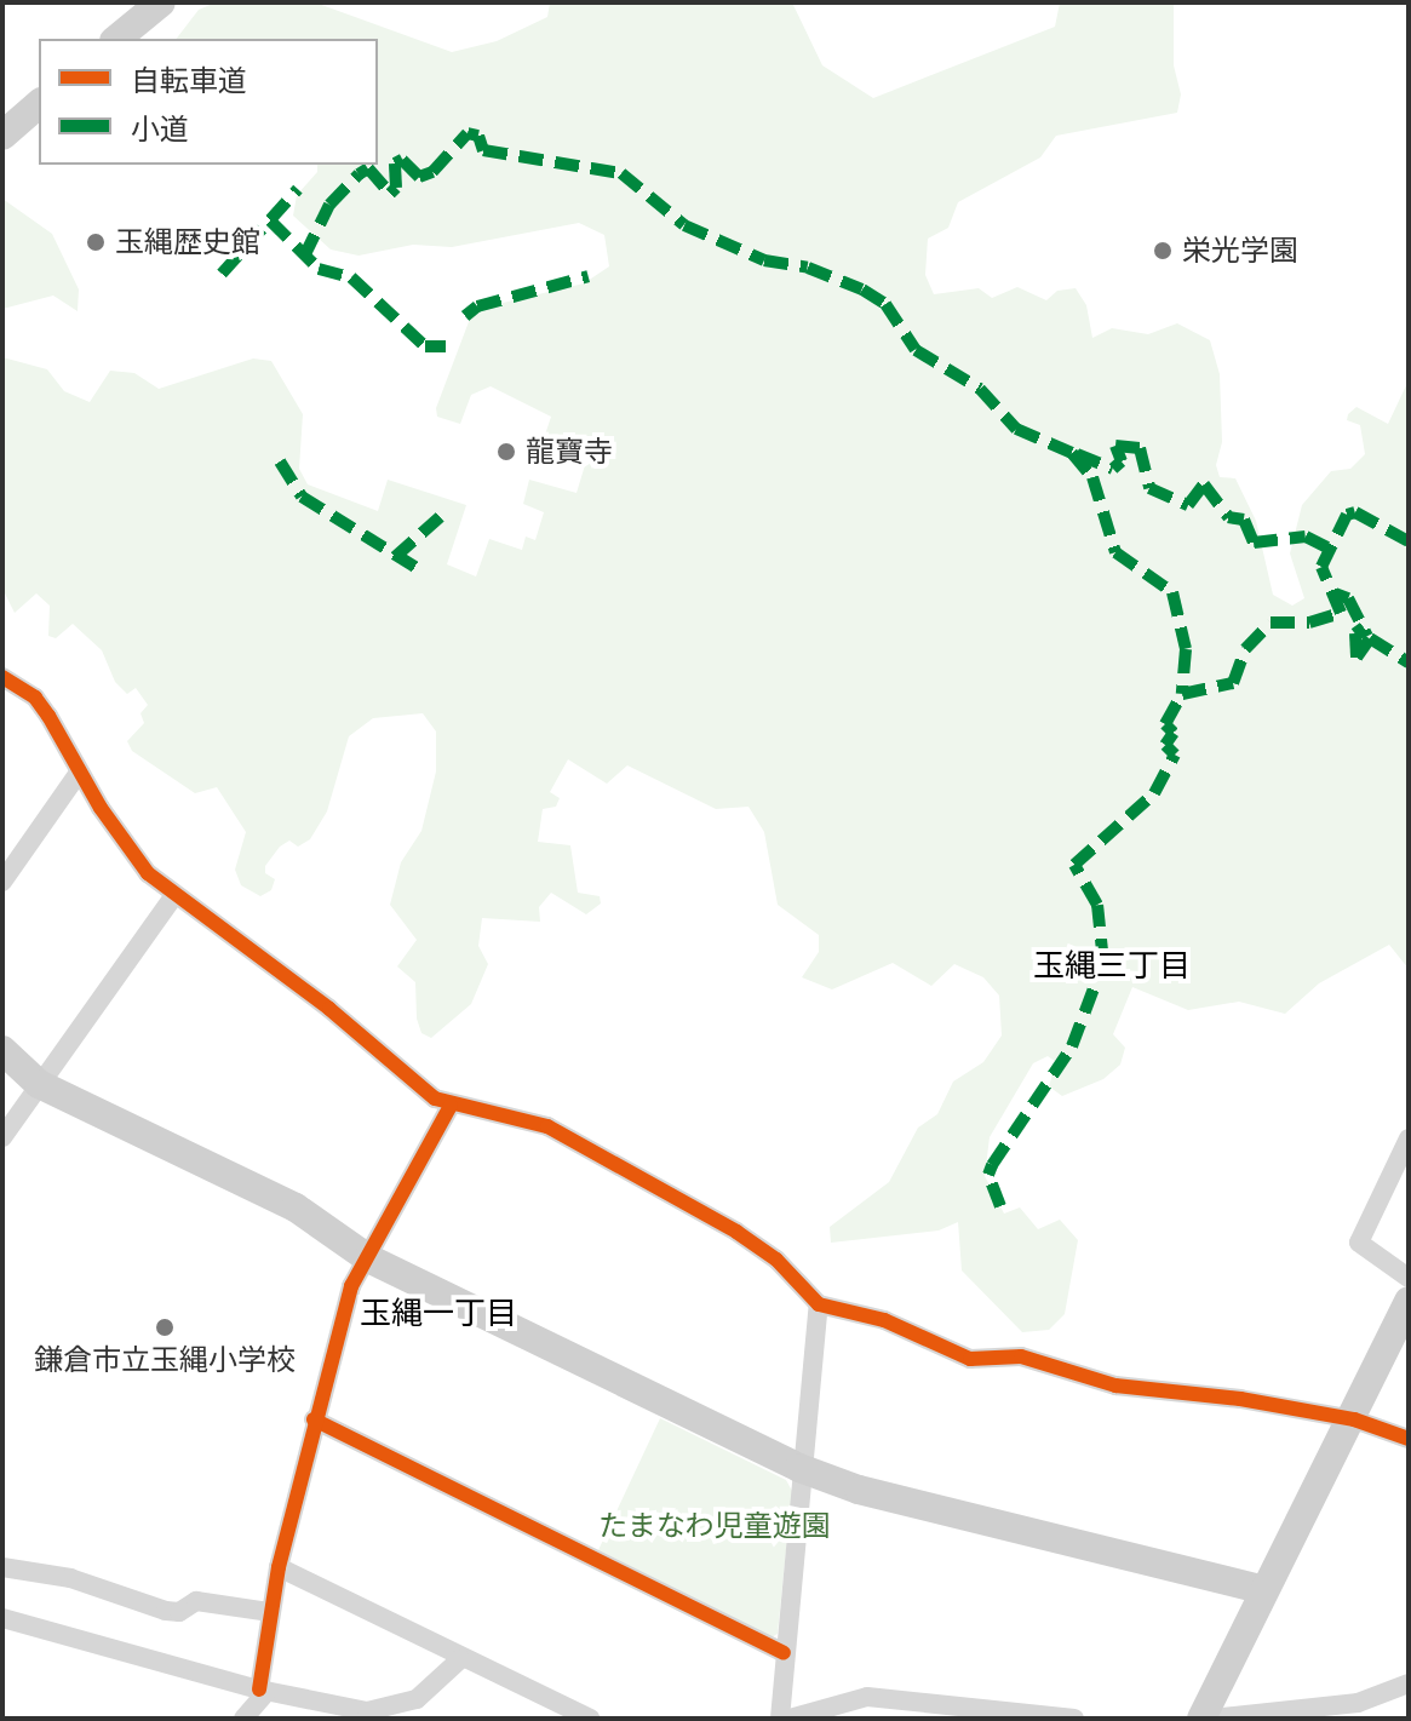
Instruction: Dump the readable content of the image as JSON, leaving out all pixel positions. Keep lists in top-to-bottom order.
{
  "districts": ["玉縄三丁目", "玉縄一丁目"],
  "parks": ["たまなわ児童遊園"],
  "places": [
    "玉縄歴史館",
    "栄光学園",
    "龍寶寺",
    "鎌倉市立玉縄小学校"
  ],
  "legend": ["自転車道", "小道"]
}
